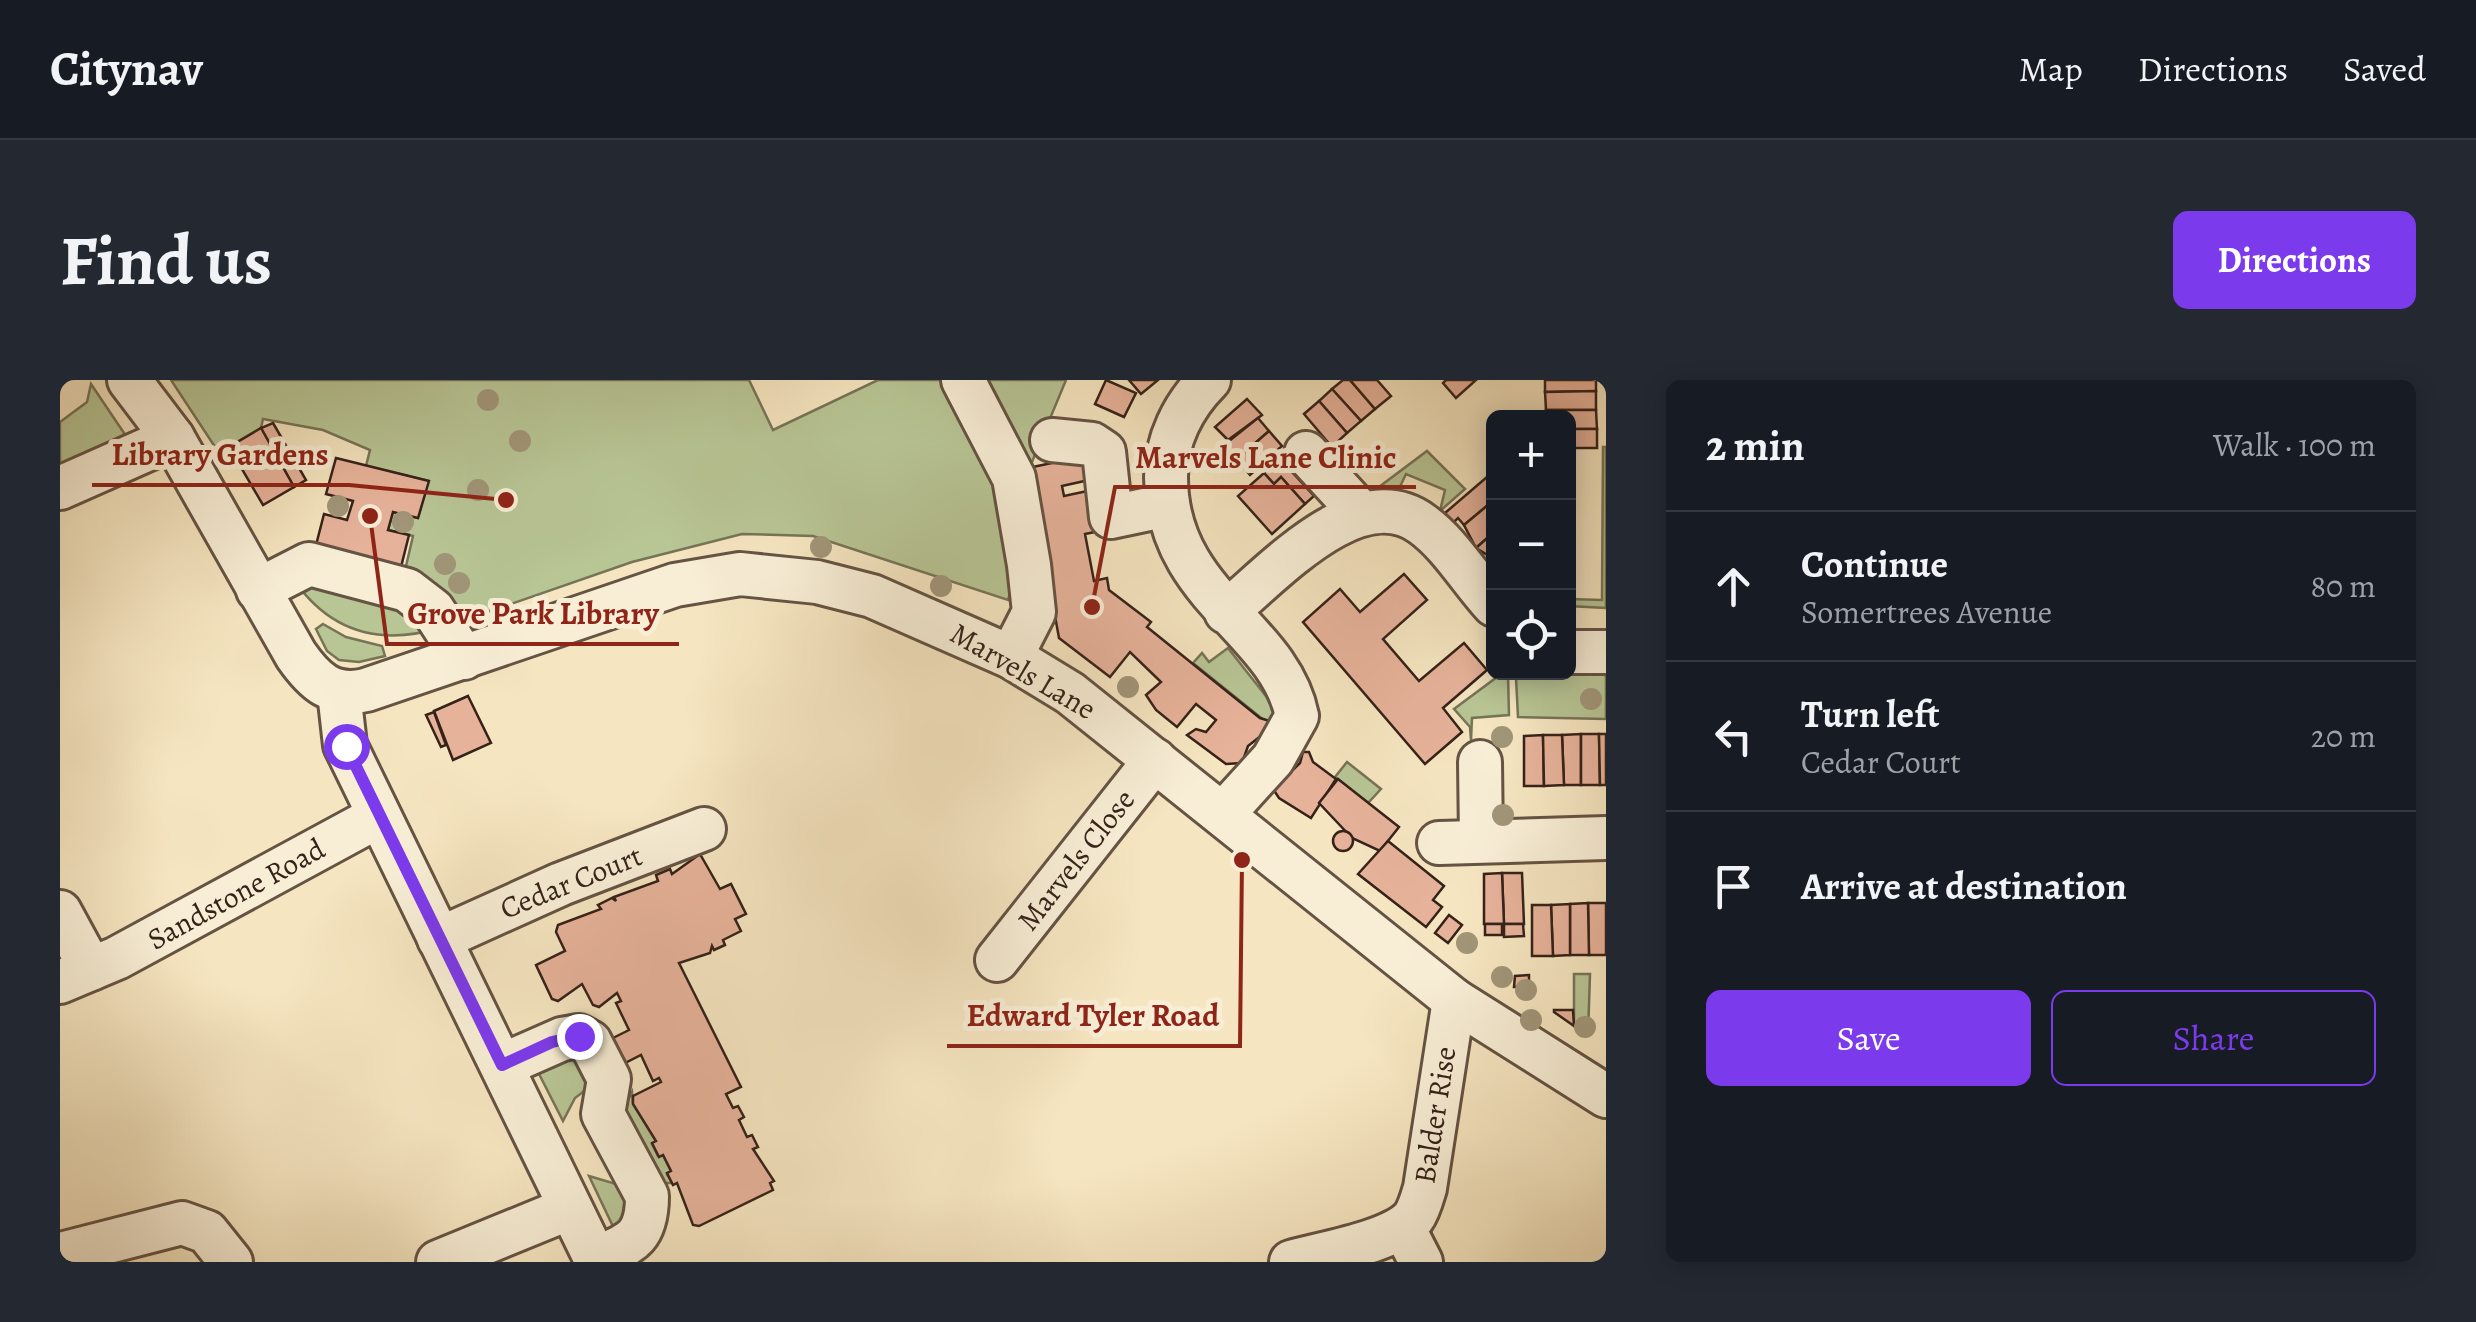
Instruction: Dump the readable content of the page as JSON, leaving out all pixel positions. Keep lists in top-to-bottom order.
{
  "streets": {
    "street": [
      "Marvels Lane",
      "Marvels Close",
      "Cedar Court",
      "Sandstone Road",
      "Balder Rise"
    ]
  },
  "crossings": [
    ["Marvels Lane", "Marvels Close"],
    ["Marvels Lane", "Balder Rise"]
  ],
  "places": [
    "Library Gardens",
    "Grove Park Library",
    "Marvels Lane Clinic",
    "Edward Tyler Road"
  ],
  "page": {
    "header": "Citynav",
    "nav": ["Map", "Directions", "Saved"],
    "buttons": [
      "Directions",
      ["Save", "Share"]
    ],
    "title": "Find us",
    "heading": ["2 min", "Walk · 100 m"],
    "map_buttons": ["+", "−"],
    "list": [
      ["Continue", "Somertrees Avenue", "80 m"],
      ["Turn left", "Cedar Court", "20 m"],
      "Arrive at destination"
    ]
  }
}
